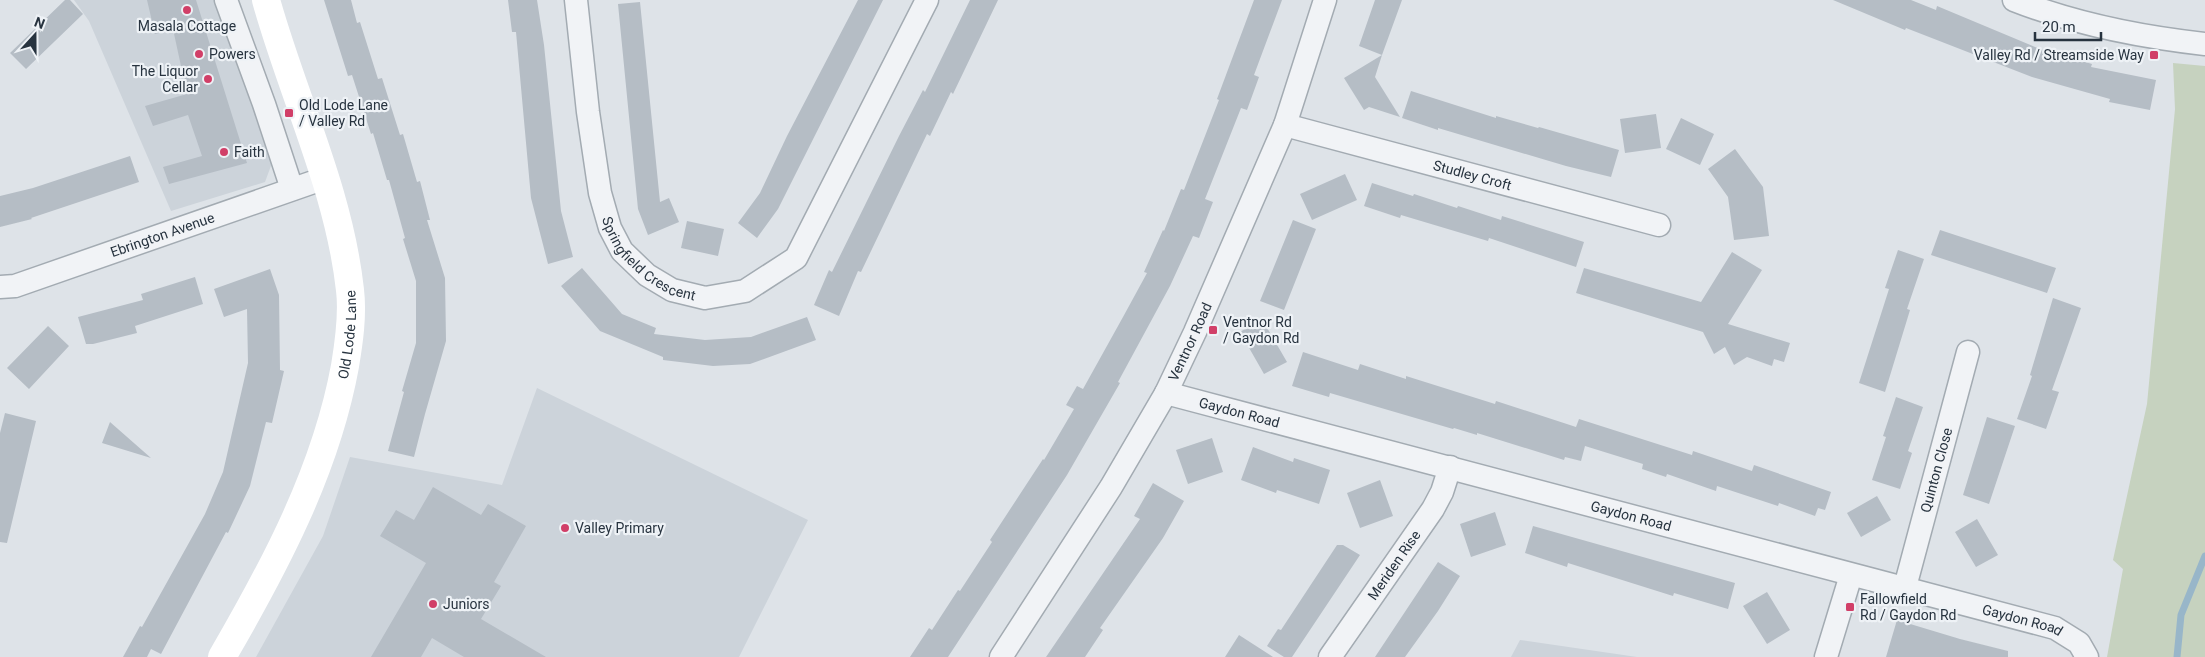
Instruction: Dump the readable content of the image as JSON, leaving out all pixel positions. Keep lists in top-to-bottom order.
{
  "streets": {
    "street": [
      "Studley Croft",
      "Ebrington Avenue",
      "Springfield Crescent",
      "Old Lode Lane",
      "Ventnor Road",
      "Gaydon Road",
      "Quinton Close",
      "Meriden Rise"
    ]
  },
  "crossings": [
    ["Studley Croft", "Ventnor Road"],
    ["Ebrington Avenue", "Old Lode Lane"],
    ["Ventnor Road", "Gaydon Road"],
    ["Gaydon Road", "Quinton Close"],
    ["Gaydon Road", "Meriden Rise"]
  ],
  "places": {
    "other": [
      "Masala Cottage",
      "Powers",
      "The Liquor Cellar",
      "Faith",
      "Valley Primary",
      "Juniors"
    ],
    "transit": [
      "Valley Rd / Streamside Way",
      "Old Lode Lane / Valley Rd",
      "Ventnor Rd / Gaydon Rd",
      "Fallowfield Rd / Gaydon Rd"
    ]
  },
  "scale_bar": "20 m",
  "north": "top"
}
